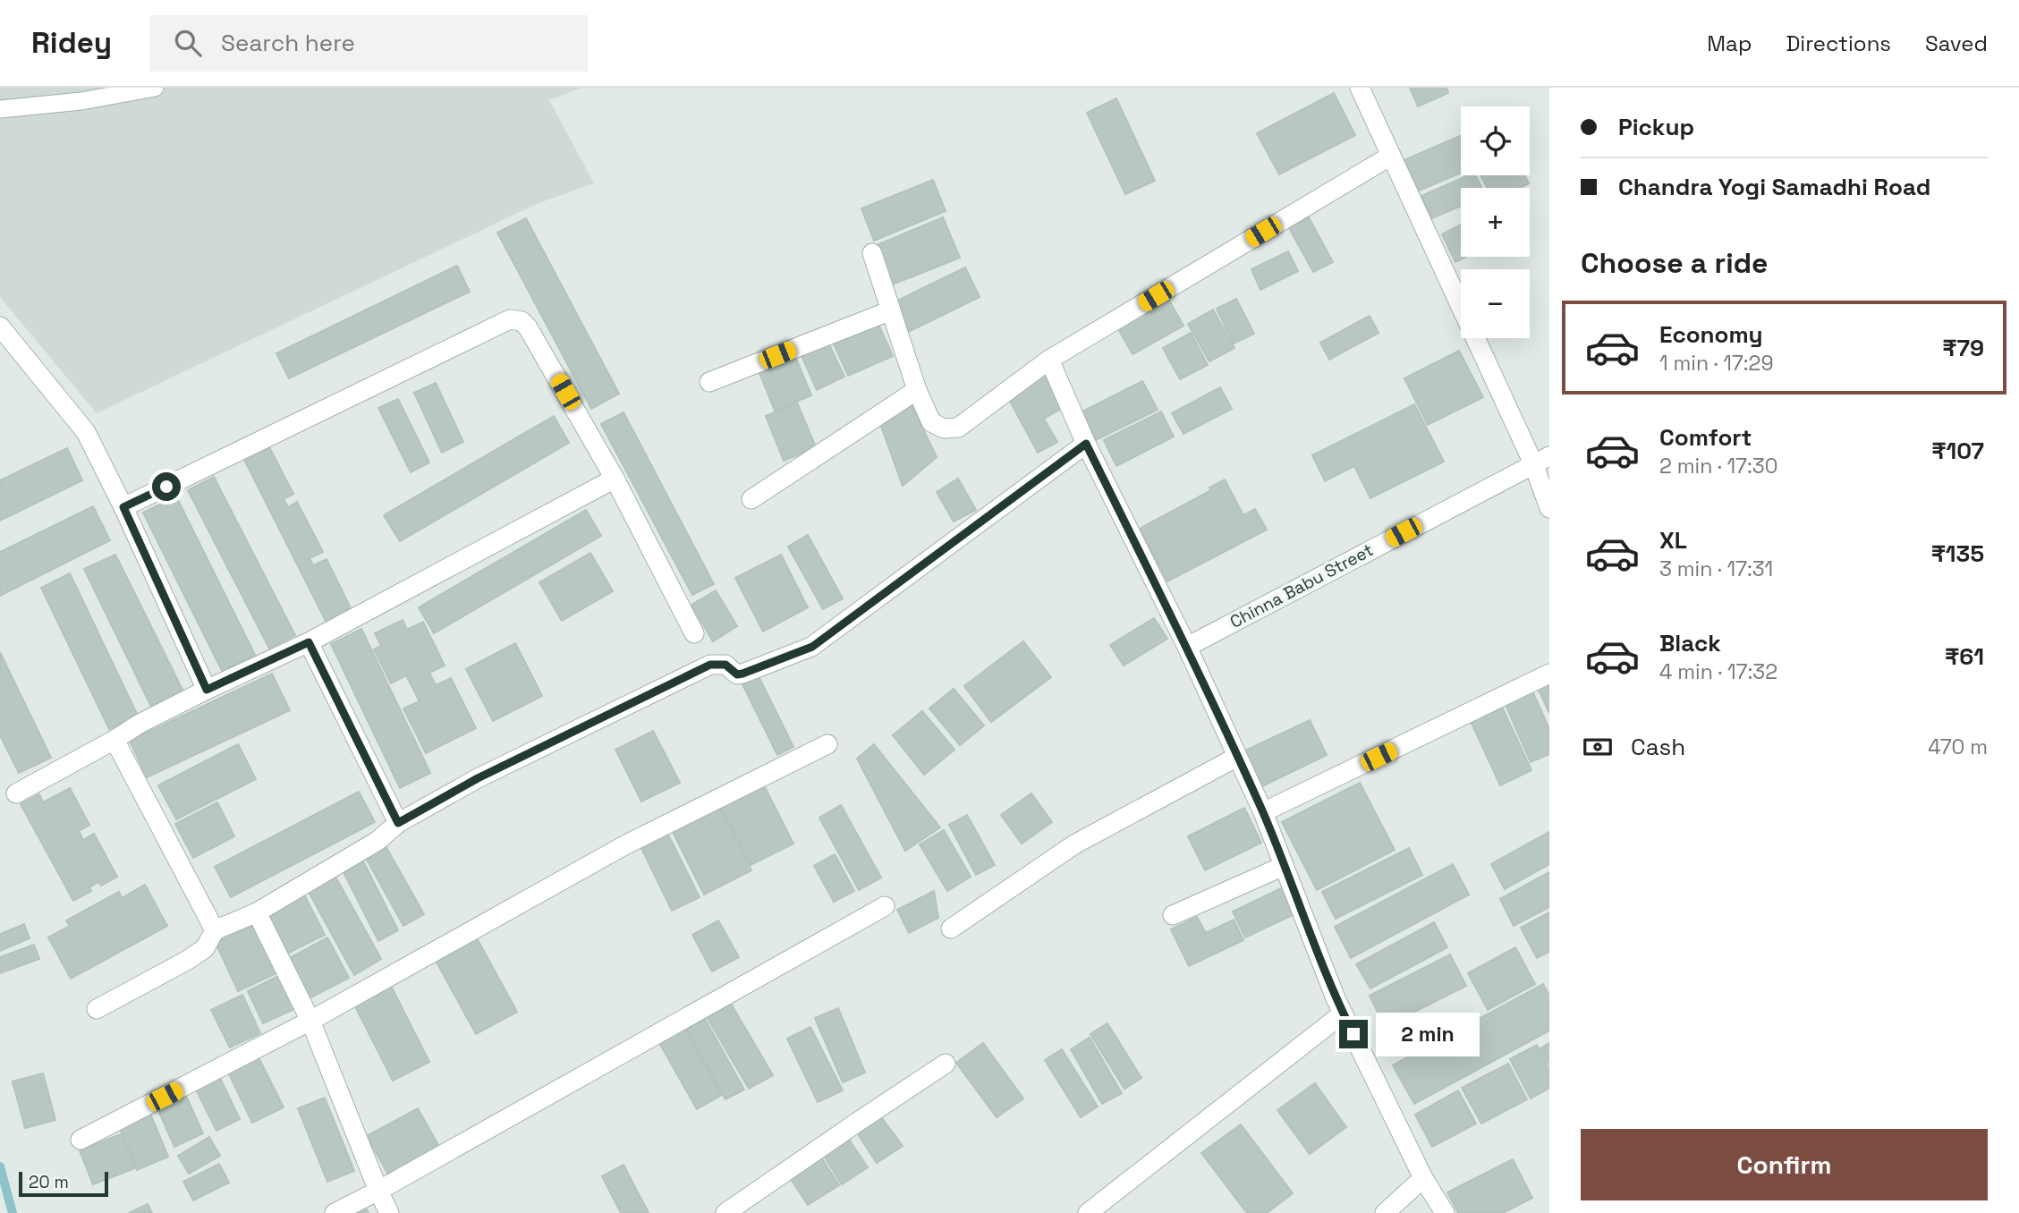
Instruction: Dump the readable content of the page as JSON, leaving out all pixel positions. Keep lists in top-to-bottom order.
{
  "streets": {
    "street": ["Chinna Babu Street"]
  },
  "scale_bar": "20 m",
  "page": {
    "header": "Ridey",
    "search": "Search here",
    "nav": ["Map", "Directions", "Saved"],
    "banner": ["Pickup", "Chandra Yogi Samadhi Road"],
    "map_buttons": ["+", "−"],
    "heading": "Choose a ride",
    "list": [
      {
        "name": "Economy",
        "note": "1 min · 17:29",
        "value": "₹79"
      },
      {
        "name": "Comfort",
        "note": "2 min · 17:30",
        "value": "₹107"
      },
      {
        "name": "XL",
        "note": "3 min · 17:31",
        "value": "₹135"
      },
      {
        "name": "Black",
        "note": "4 min · 17:32",
        "value": "₹61"
      }
    ],
    "pay": ["Cash", "470 m"],
    "bubble": "2 min",
    "buttons": "Confirm",
    "scale": "20 m"
  }
}
